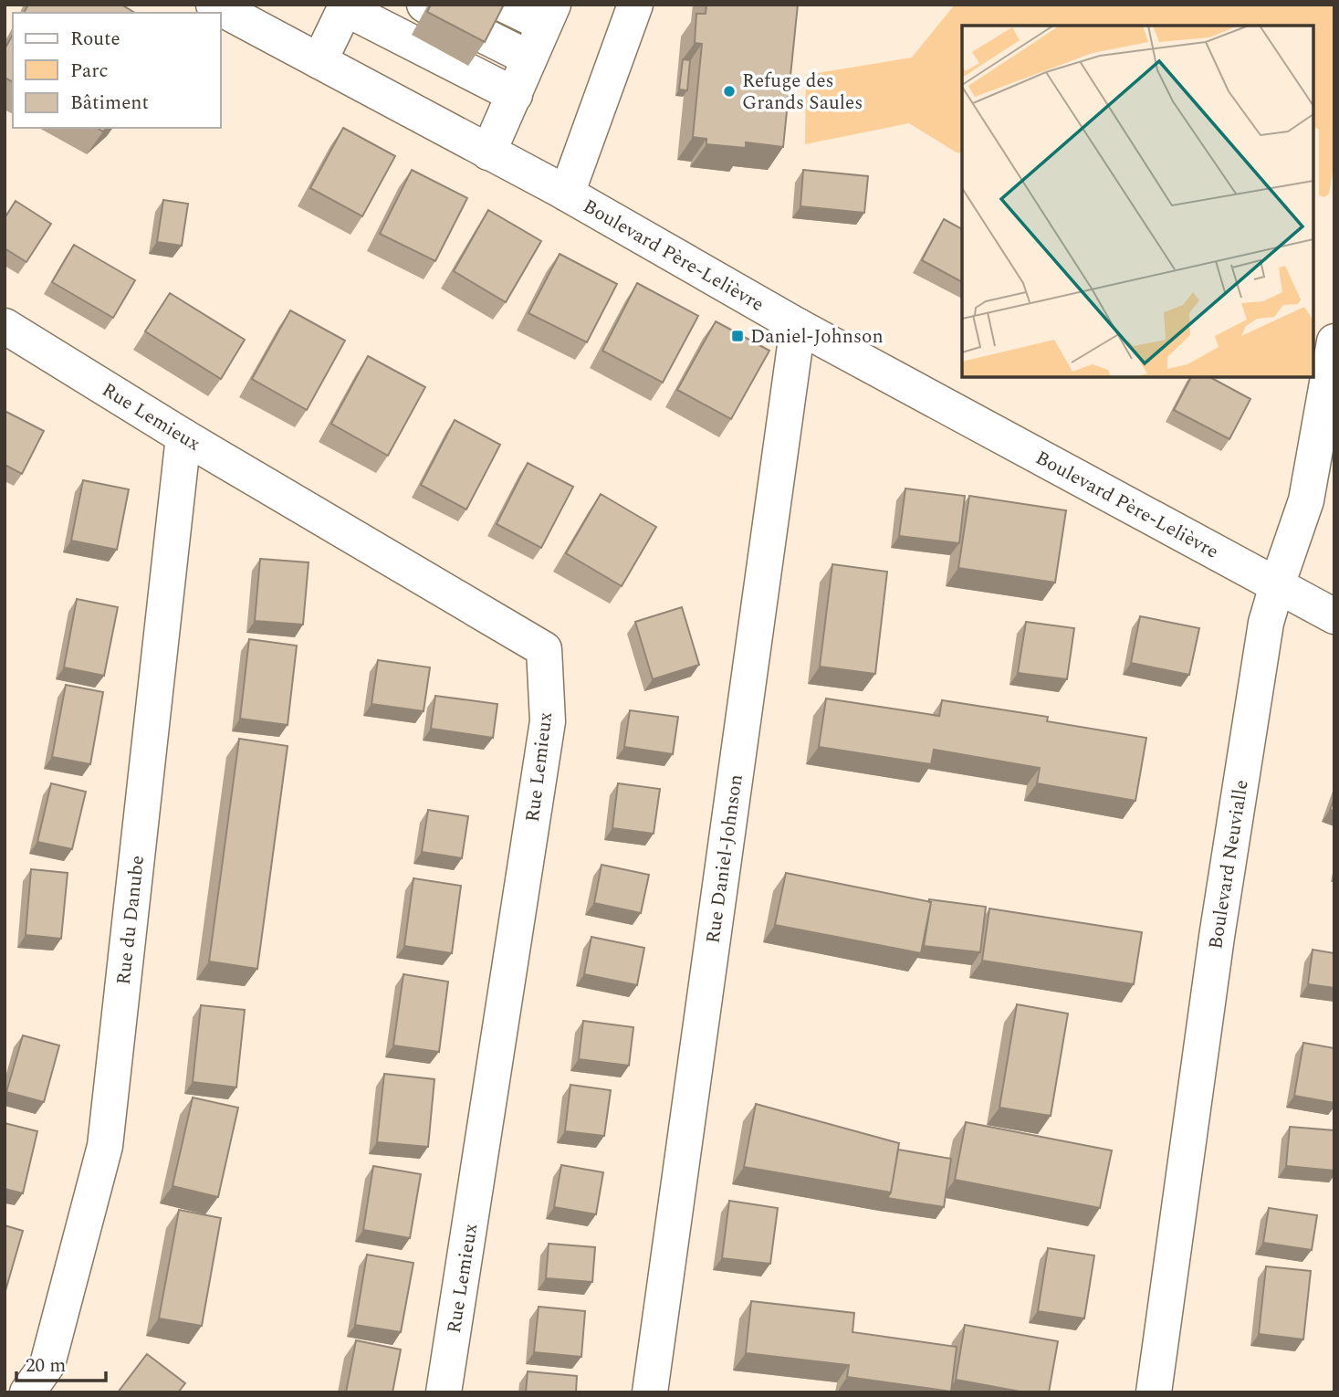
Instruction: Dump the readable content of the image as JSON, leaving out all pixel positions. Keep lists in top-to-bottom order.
{
  "streets": {
    "street": [
      "Boulevard Père-Lelièvre",
      "Rue Lemieux",
      "Rue Daniel-Johnson",
      "Boulevard Neuvialle",
      "Rue du Danube"
    ]
  },
  "crossings": [
    ["Boulevard Père-Lelièvre", "Rue Daniel-Johnson"],
    ["Boulevard Père-Lelièvre", "Boulevard Neuvialle"],
    ["Rue Lemieux", "Rue du Danube"]
  ],
  "places": {
    "other": ["Refuge des Grands Saules"],
    "transit": ["Daniel-Johnson"]
  },
  "legend": ["Route", "Parc", "Bâtiment"],
  "scale_bar": "20 m"
}
